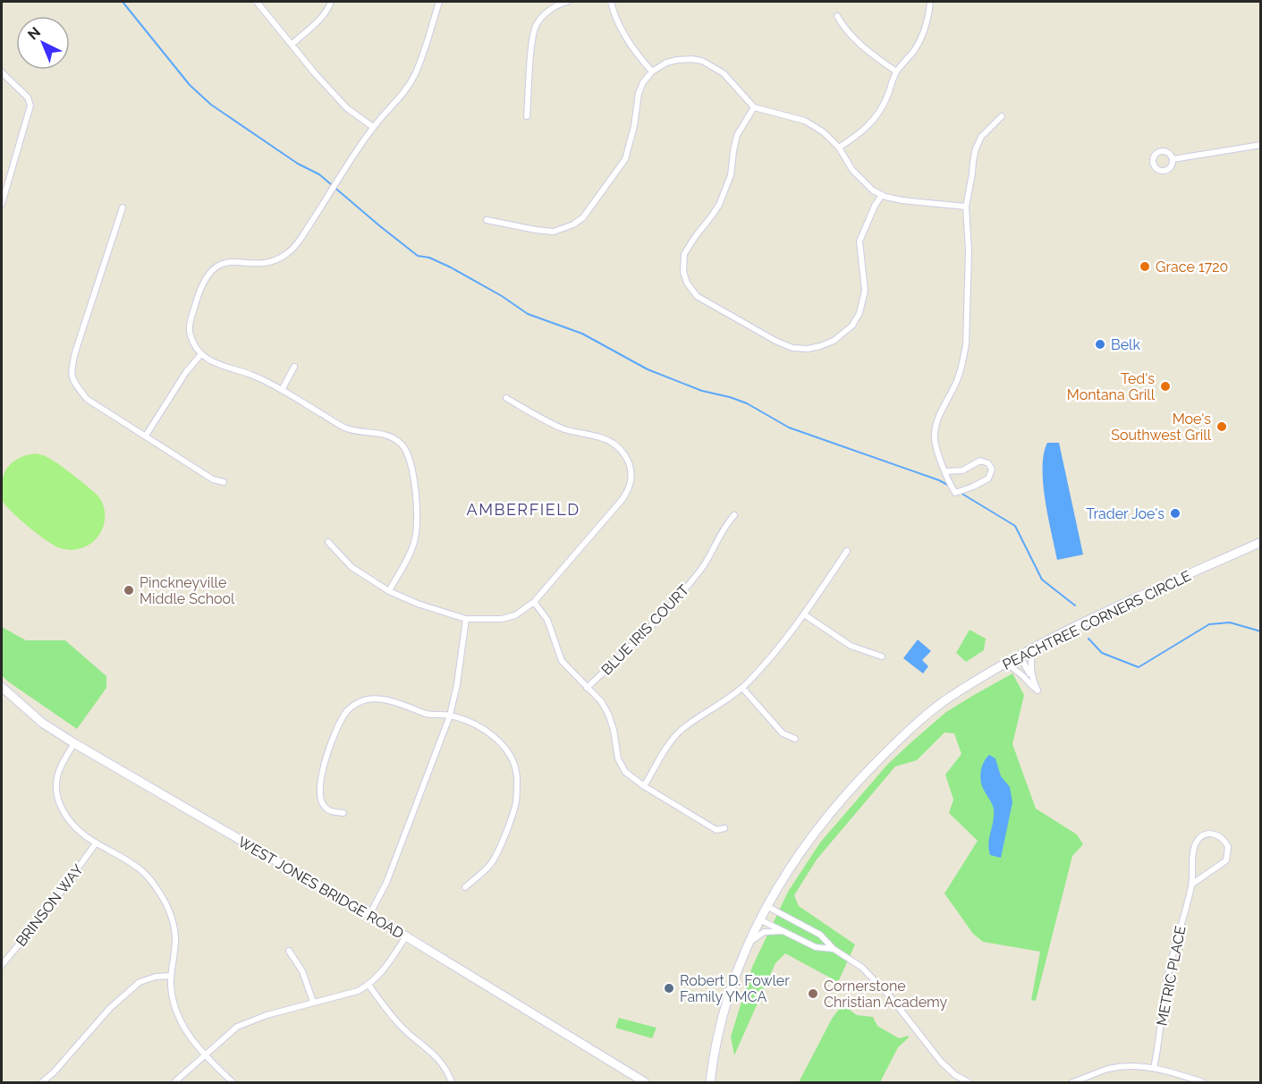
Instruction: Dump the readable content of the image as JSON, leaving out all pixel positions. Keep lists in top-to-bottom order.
{
  "streets": {
    "street": [
      "PEACHTREE CORNERS CIRCLE",
      "BLUE IRIS COURT",
      "WEST JONES BRIDGE ROAD",
      "BRINSON WAY",
      "METRIC PLACE"
    ]
  },
  "districts": ["AMBERFIELD"],
  "places": [
    "Grace 1720",
    "Belk",
    "Ted's Montana Grill",
    "Moe's Southwest Grill",
    "Trader Joe's",
    "Pinckneyville Middle School",
    "Robert D. Fowler Family YMCA",
    "Cornerstone Christian Academy"
  ],
  "north": "top left"
}
